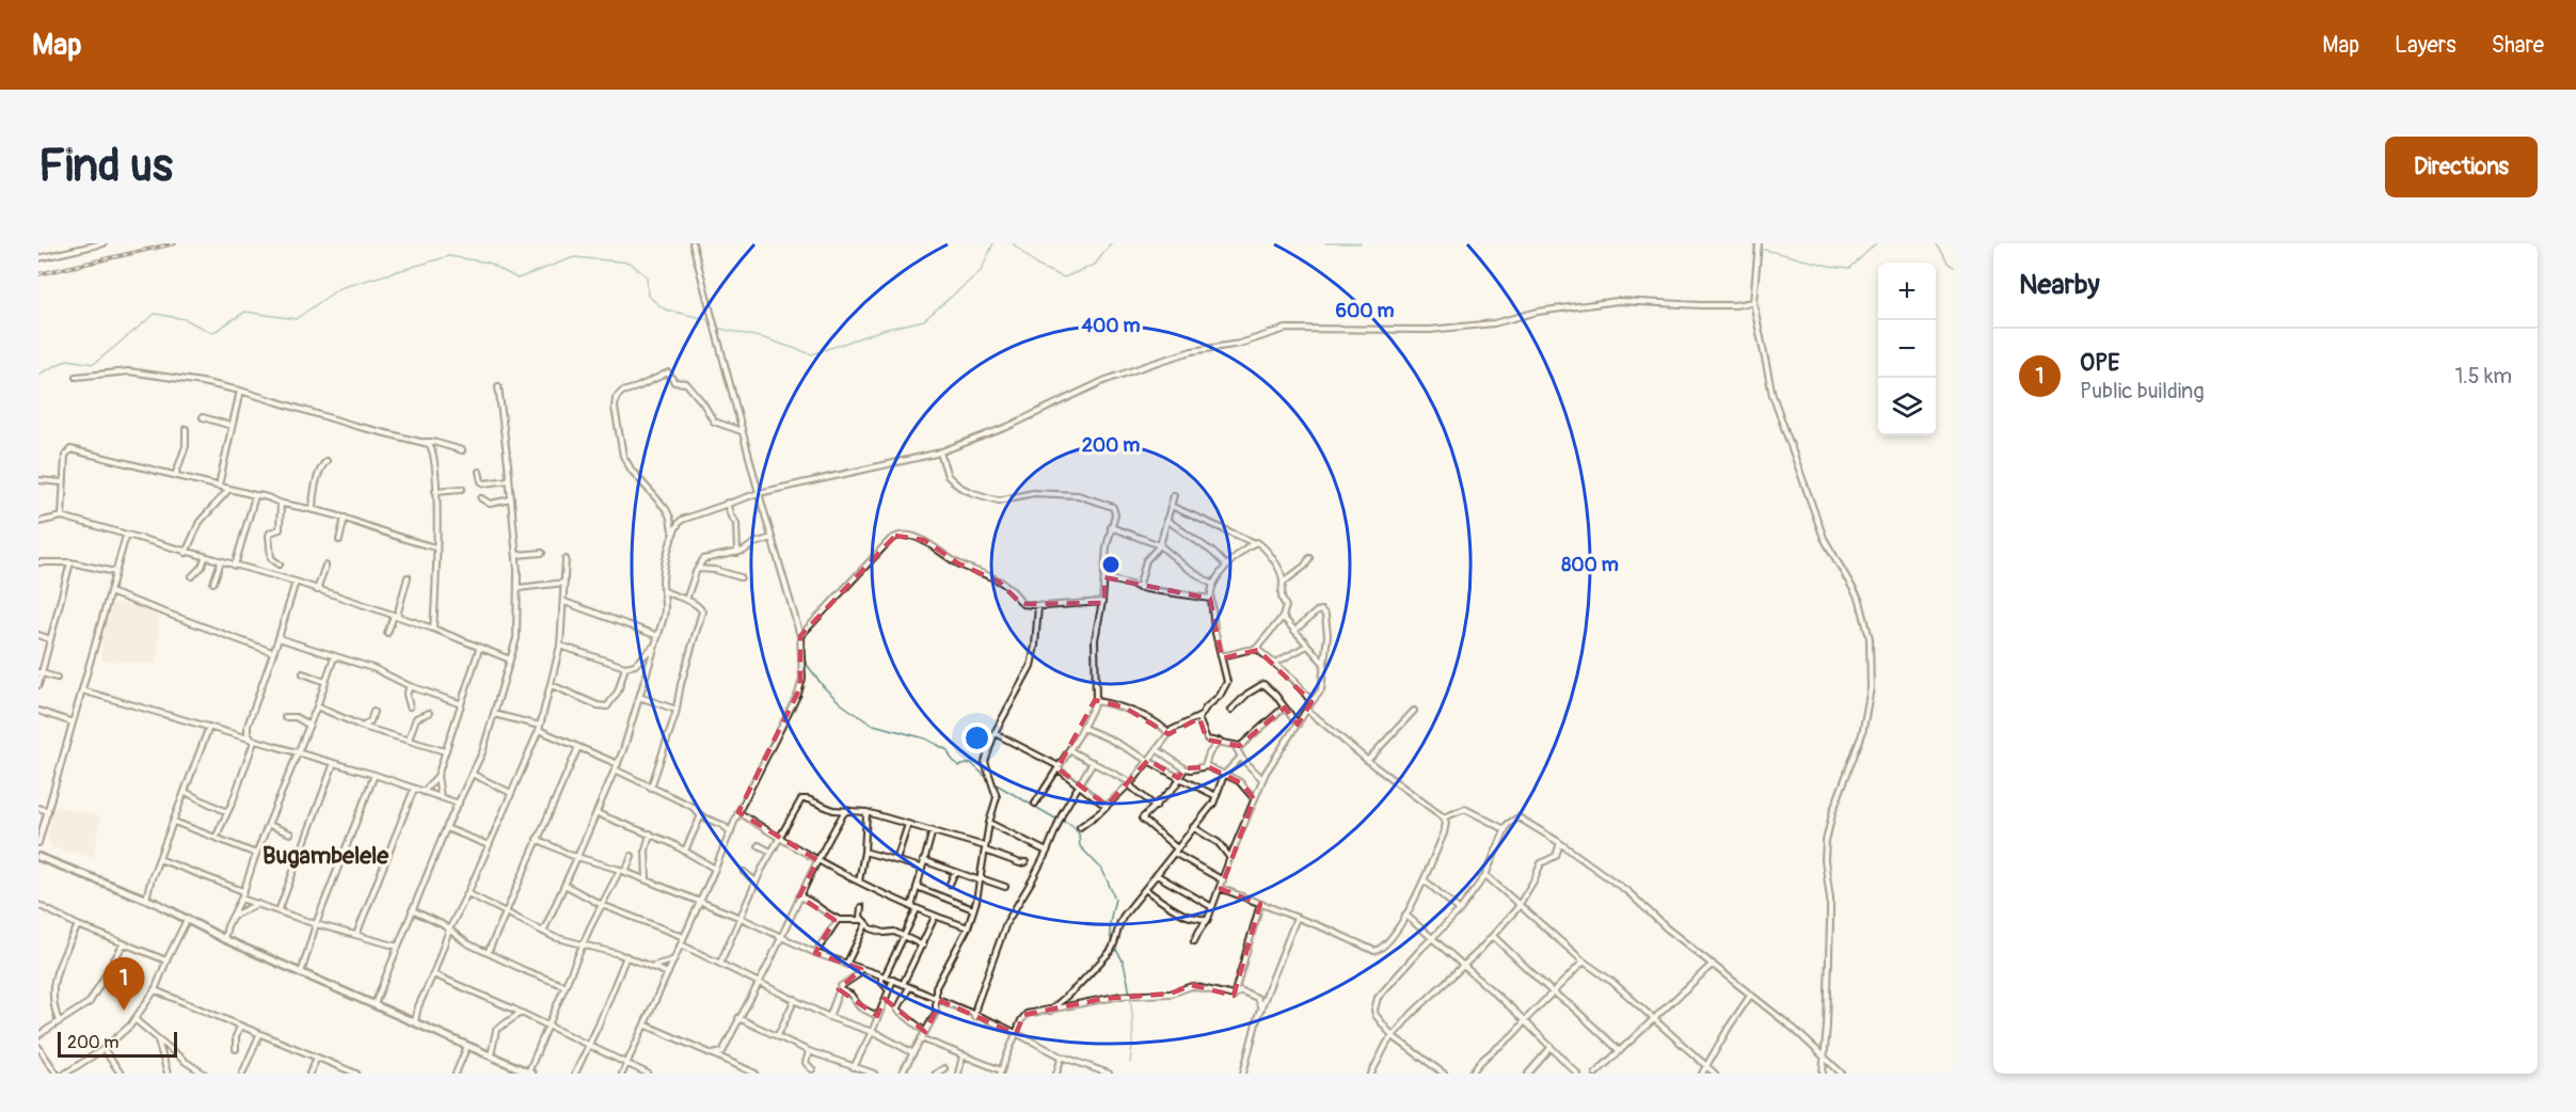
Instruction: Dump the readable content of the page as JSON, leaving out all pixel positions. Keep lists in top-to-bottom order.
{
  "districts": ["Bugambelele"],
  "scale_bar": "200 m",
  "page": {
    "header": "Map",
    "nav": ["Map", "Layers", "Share"],
    "buttons": "Directions",
    "title": "Find us",
    "heading": "Nearby",
    "map_buttons": ["+", "−"],
    "list": [
      {
        "mark": "1",
        "name": "OPE",
        "note": "Public building",
        "value": "1.5 km"
      }
    ],
    "pins": "1",
    "scale": "200 m"
  },
  "rings": [
    "600 m",
    "400 m",
    "200 m",
    "800 m"
  ]
}
